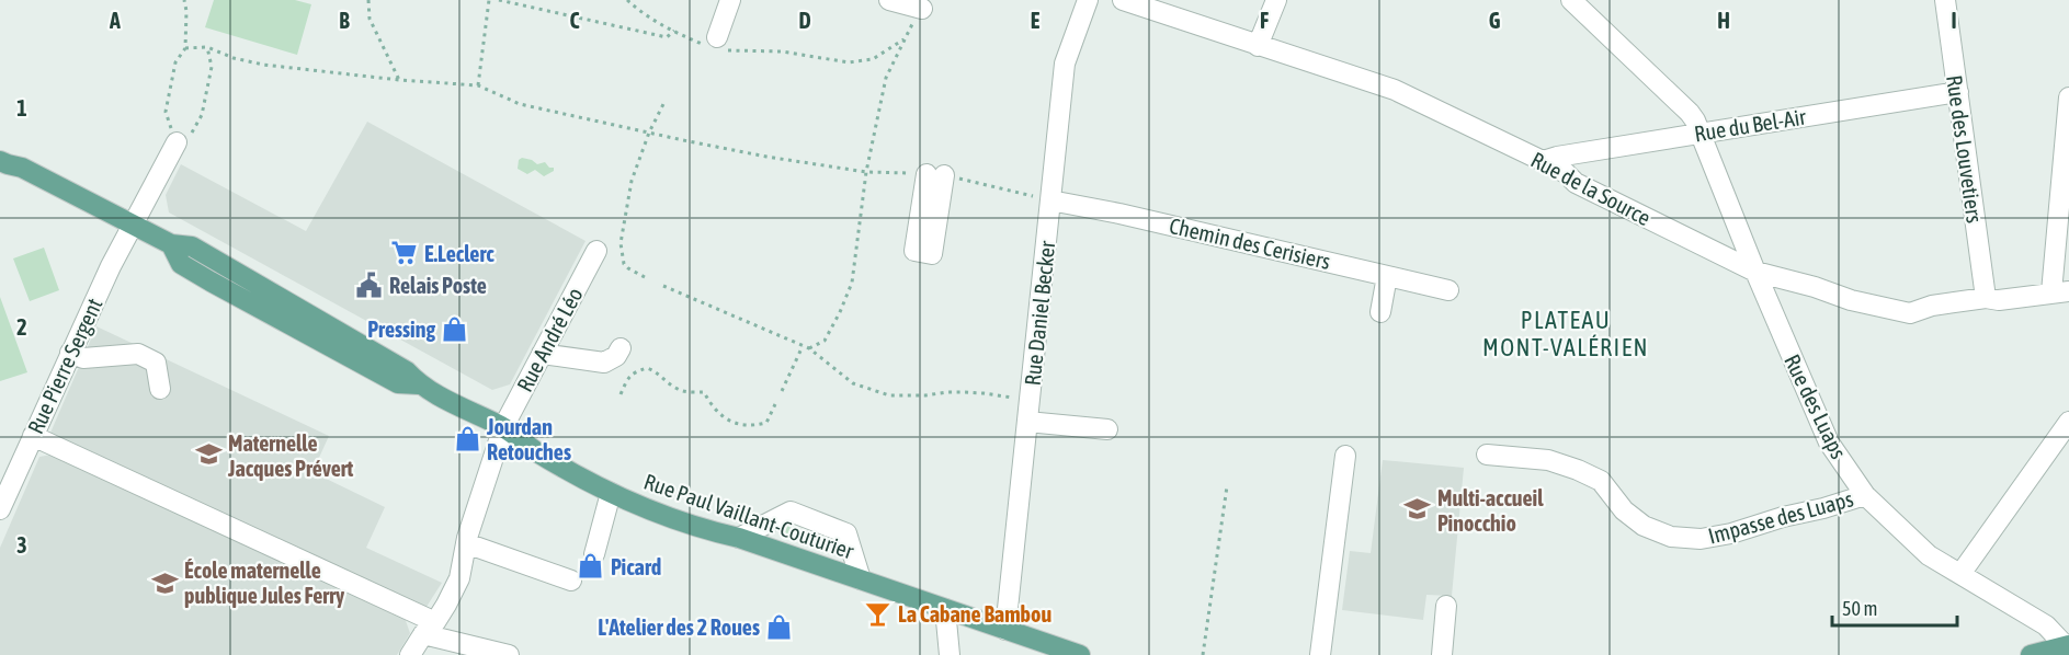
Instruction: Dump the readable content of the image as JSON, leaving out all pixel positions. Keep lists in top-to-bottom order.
{
  "streets": {
    "main road": ["Rue Paul Vaillant-Couturier"],
    "street": [
      "Rue du Bel-Air",
      "Rue des Louvetiers",
      "Rue de la Source",
      "Chemin des Cerisiers",
      "Rue Daniel Becker",
      "Rue André Léo",
      "Rue Pierre Sergent",
      "Rue des Luaps",
      "Impasse des Luaps"
    ]
  },
  "crossings": [
    ["Rue du Bel-Air", "Rue des Louvetiers"],
    ["Rue du Bel-Air", "Rue de la Source"],
    ["Rue du Bel-Air", "Rue des Luaps"],
    ["Rue des Louvetiers", "Rue de la Source"],
    ["Rue de la Source", "Rue des Luaps"],
    ["Chemin des Cerisiers", "Rue Daniel Becker"],
    ["Rue Daniel Becker", "Rue Paul Vaillant-Couturier"],
    ["Rue André Léo", "Rue Paul Vaillant-Couturier"],
    ["Rue Pierre Sergent", "Rue Paul Vaillant-Couturier"],
    ["Rue des Luaps", "Impasse des Luaps"]
  ],
  "districts": ["PLATEAU MONT-VALÉRIEN"],
  "places": {
    "supermarket": ["E.Leclerc"],
    "public building": ["Relais Poste"],
    "shop": [
      "Pressing",
      "Jourdan Retouches",
      "Picard",
      "L'Atelier des 2 Roues"
    ],
    "school or university": ["Maternelle Jacques Prévert", "Multi-accueil Pinocchio", "École maternelle publique Jules Ferry"],
    "bar": ["La Cabane Bambou"]
  },
  "scale_bar": "50 m",
  "grid": {
    "columns": [
      "A",
      "B",
      "C",
      "D",
      "E",
      "F",
      "G",
      "H",
      "I"
    ],
    "rows": ["1", "2", "3"]
  }
}
